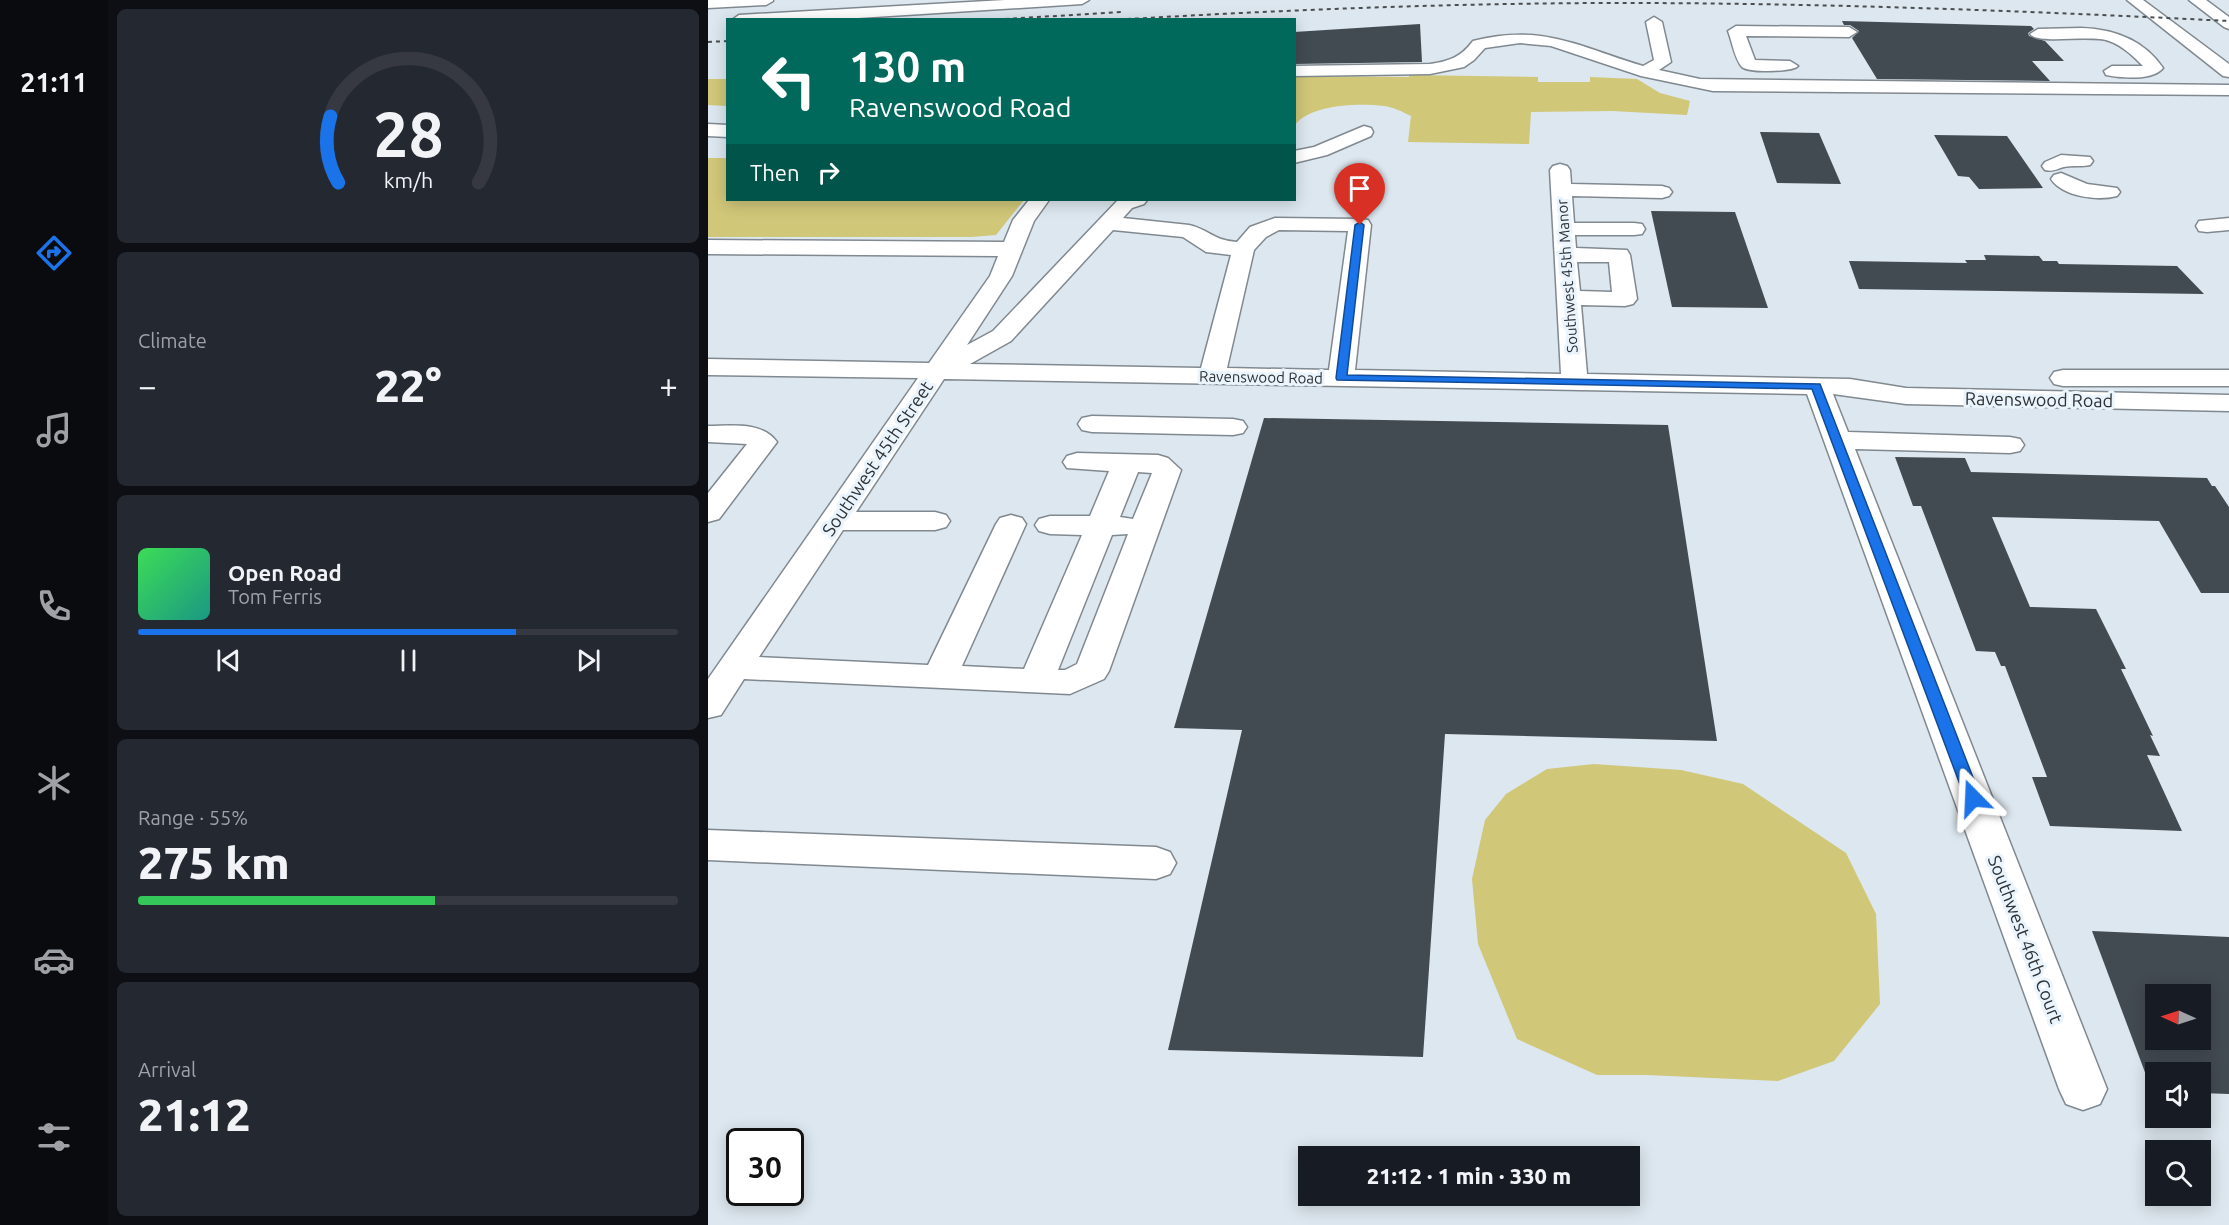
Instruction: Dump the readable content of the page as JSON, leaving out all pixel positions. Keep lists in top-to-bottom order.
{
  "streets": {
    "main road": [
      "Southwest 45th Manor",
      "Ravenswood Road",
      "Southwest 45th Street",
      "Southwest 46th Court"
    ]
  },
  "crossings": [
    ["Southwest 45th Manor", "Ravenswood Road"],
    ["Ravenswood Road", "Southwest 45th Street"],
    ["Ravenswood Road", "Southwest 46th Court"]
  ],
  "north": "left",
  "page": {
    "tabs": "21:11",
    "turn": ["130 m", "Ravenswood Road"],
    "then": "Then",
    "tile": [
      "Climate",
      ["Range · 55%", "275 km"],
      ["Arrival", "21:12"]
    ],
    "heat": ["−", "22°", "+"],
    "song": ["Open Road", "Tom Ferris"],
    "limit": "30",
    "trip": "21:12 · 1 min · 330 m",
    "gauge": ["28", "km/h"]
  }
}
